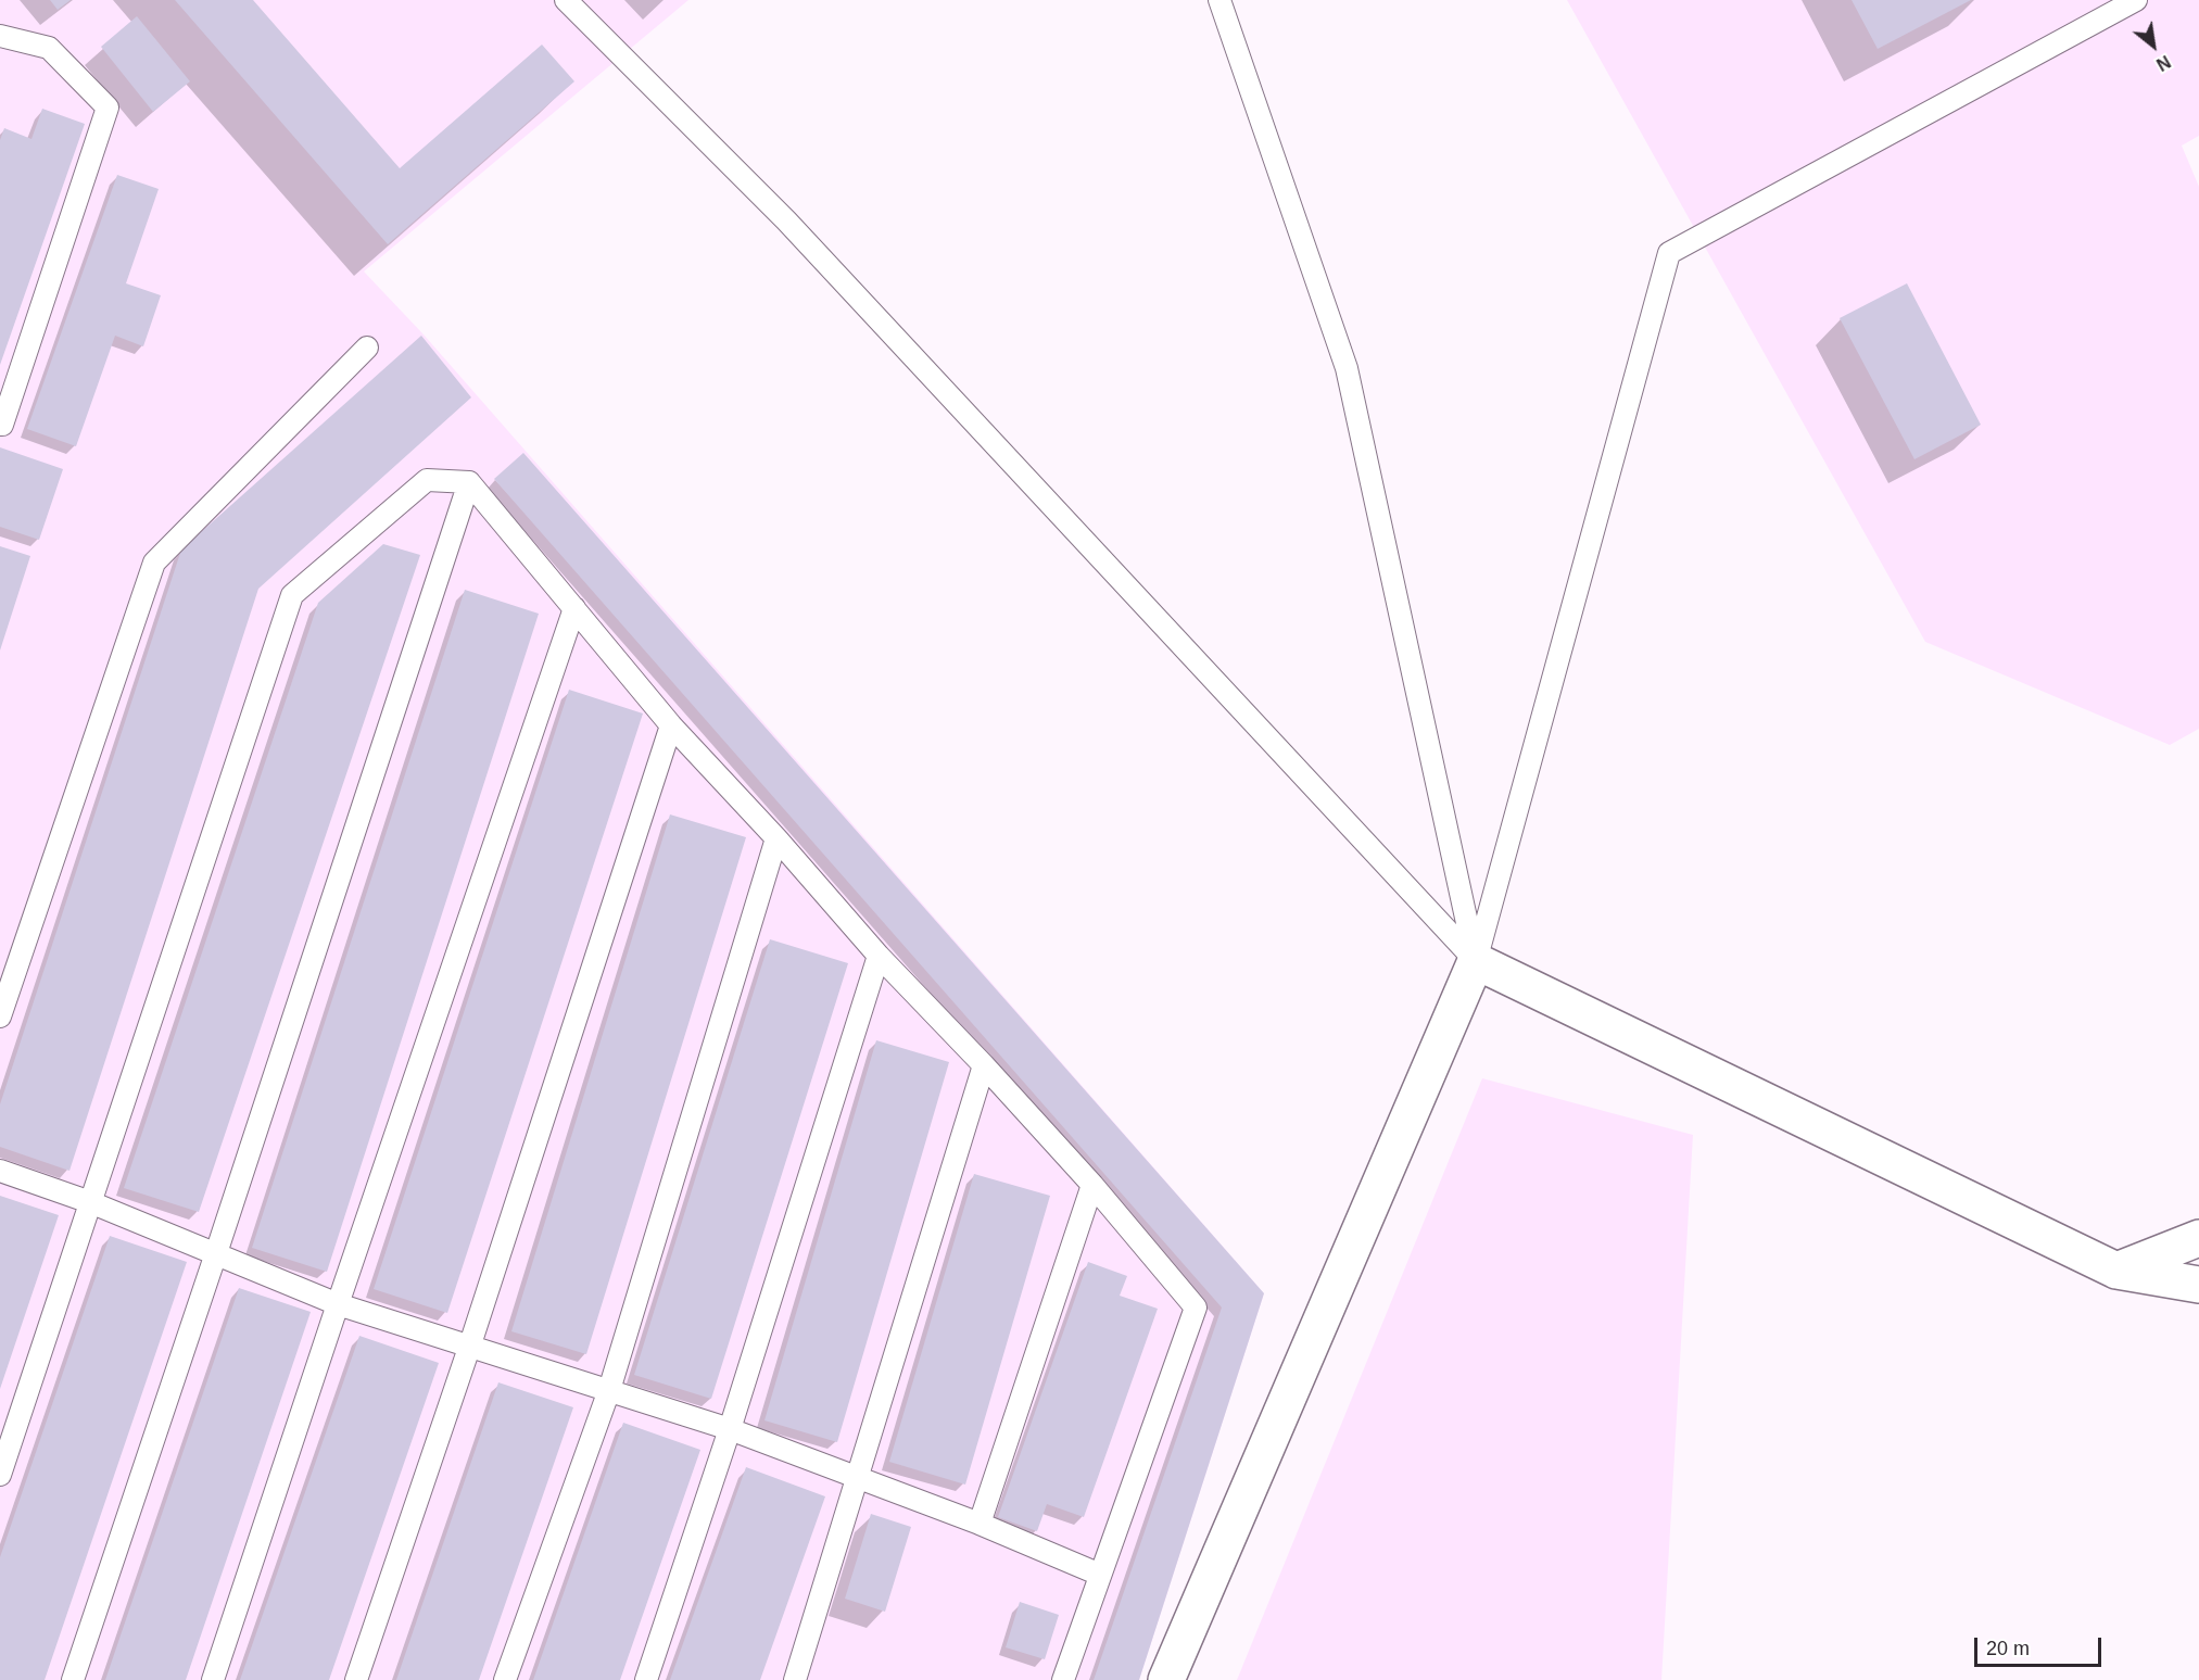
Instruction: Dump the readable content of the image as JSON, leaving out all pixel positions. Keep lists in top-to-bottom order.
{
  "scale_bar": "20 m",
  "north": "bottom right"
}
